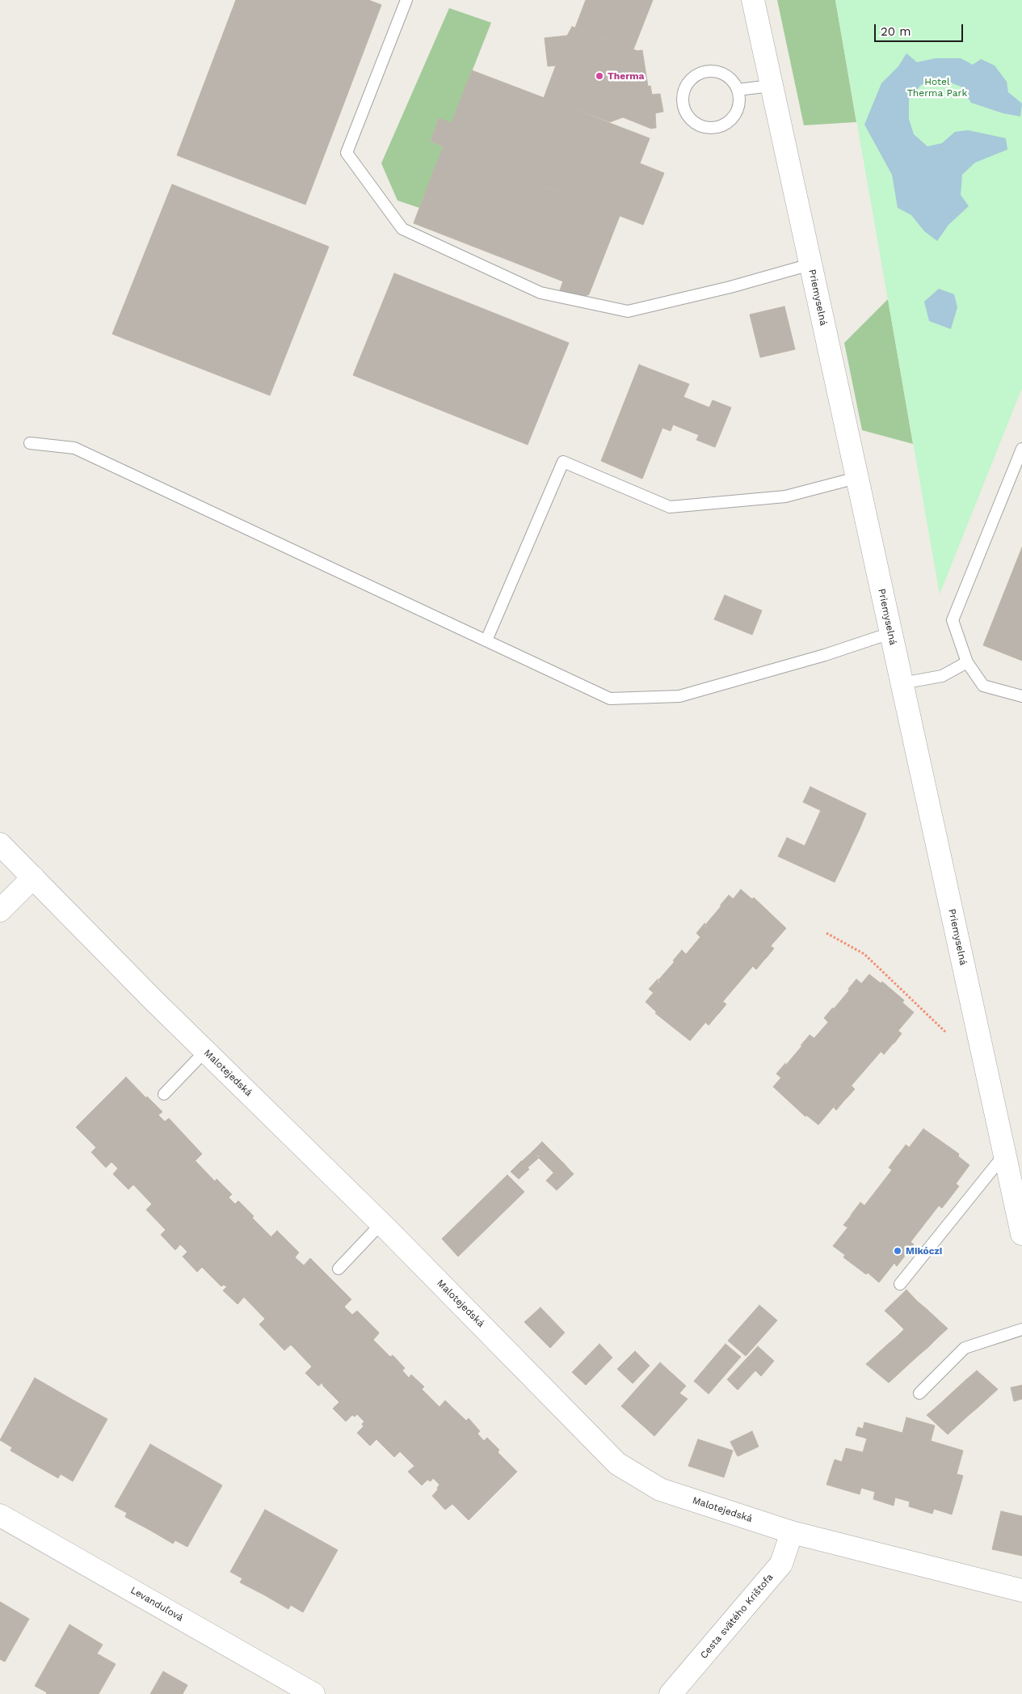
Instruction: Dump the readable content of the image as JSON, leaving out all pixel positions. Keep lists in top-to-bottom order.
{
  "streets": {
    "street": [
      "Priemyselná",
      "Malotejedská",
      "Levanduľová",
      "Cesta svätého Krištofa"
    ]
  },
  "crossings": [
    ["Malotejedská", "Cesta svätého Krištofa"]
  ],
  "parks": ["Hotel Therma Park"],
  "places": ["Therma", "Mikóczi"],
  "scale_bar": "20 m"
}
